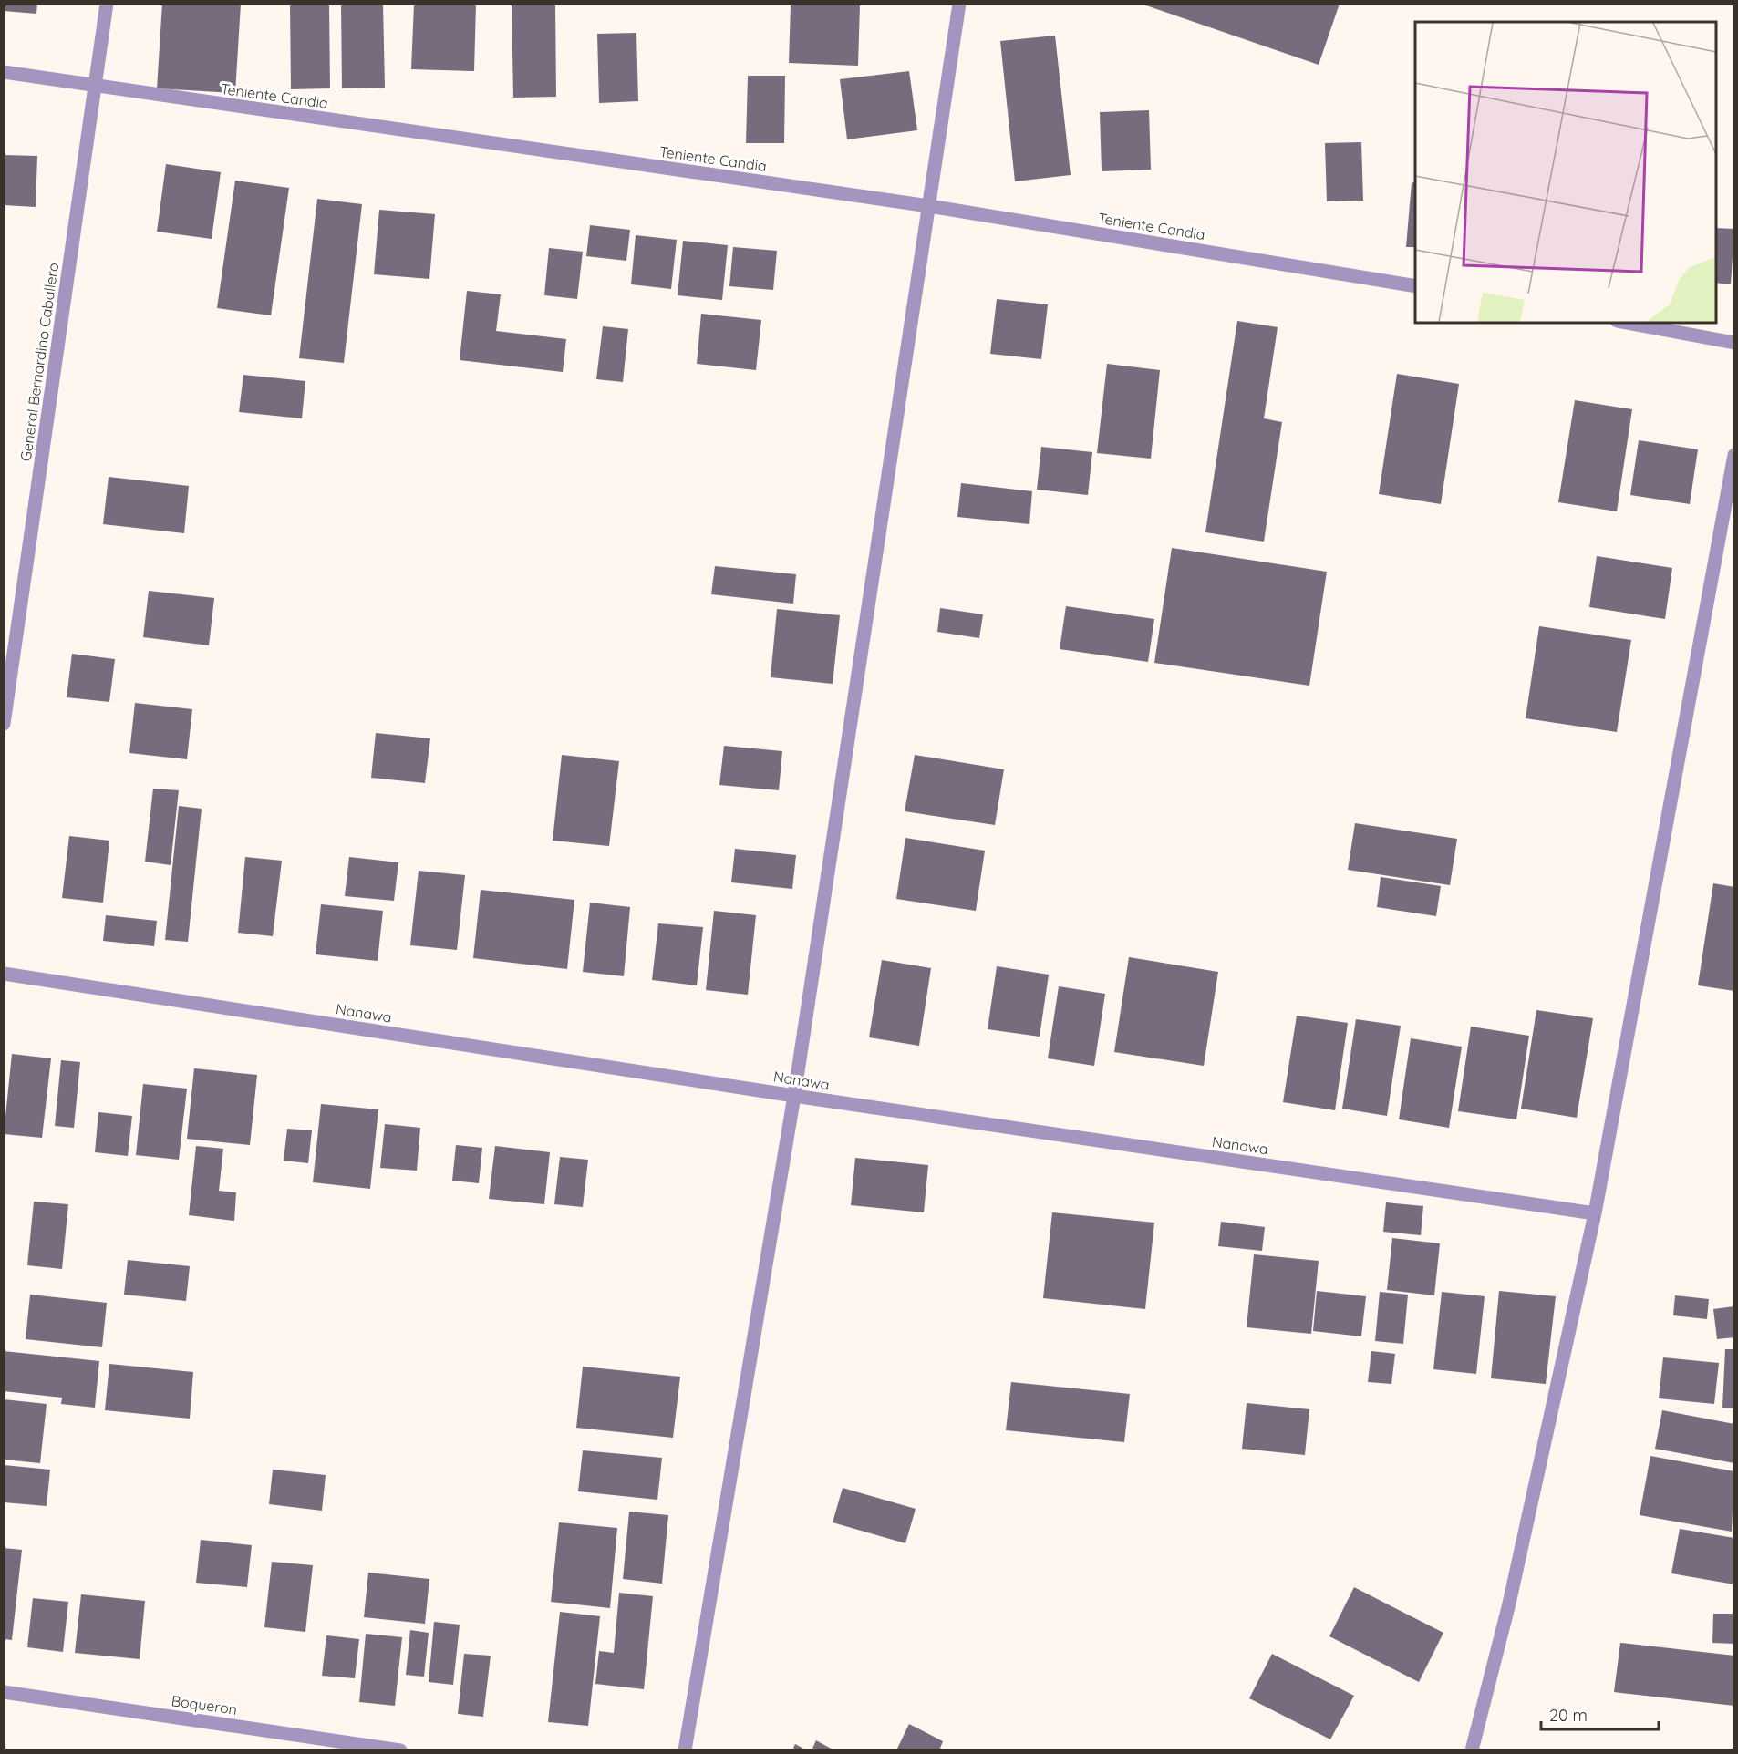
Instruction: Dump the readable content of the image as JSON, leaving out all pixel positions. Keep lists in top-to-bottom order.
{
  "streets": {
    "street": [
      "Teniente Candia",
      "General Bernardino Caballero",
      "Nanawa",
      "Boqueron"
    ]
  },
  "crossings": [
    ["Teniente Candia", "General Bernardino Caballero"]
  ],
  "scale_bar": "20 m"
}
